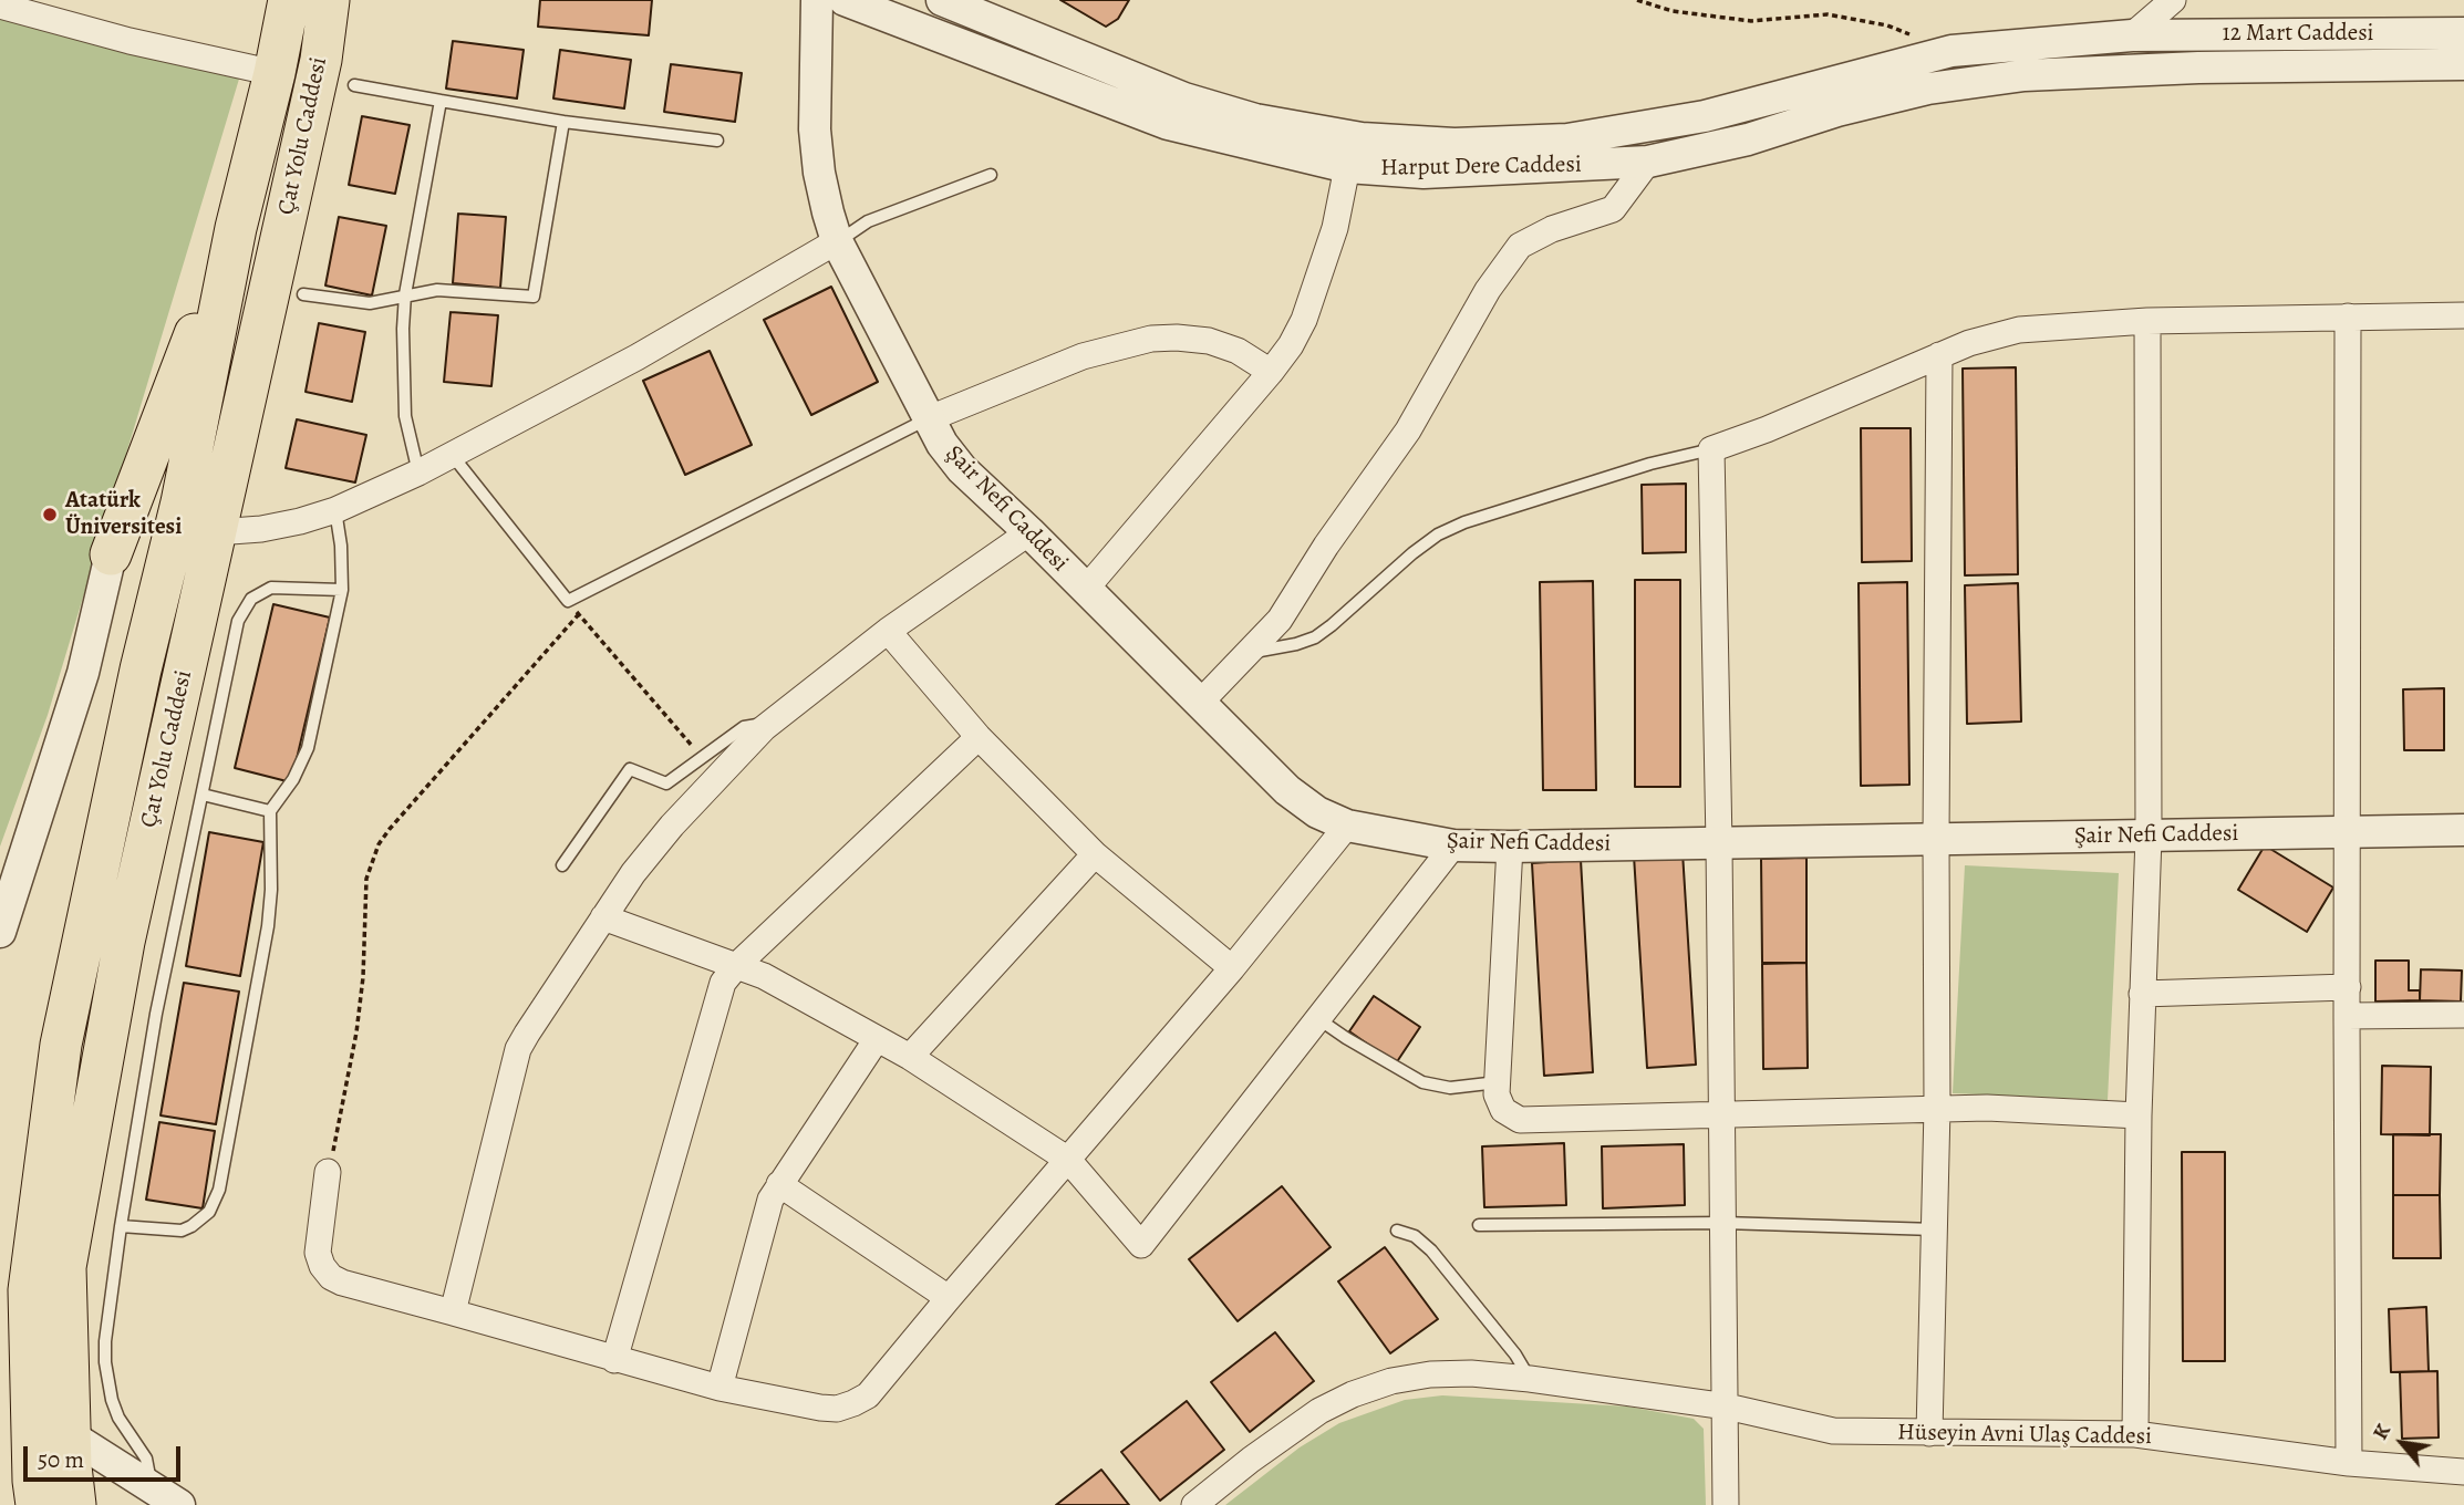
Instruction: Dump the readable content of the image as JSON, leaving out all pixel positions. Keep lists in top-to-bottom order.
{
  "streets": {
    "highway": ["Çat Yolu Caddesi"],
    "street": [
      "12 Mart Caddesi",
      "Harput Dere Caddesi",
      "Şair Nefi Caddesi",
      "Hüseyin Avni Ulaş Caddesi"
    ]
  },
  "crossings": [
    ["12 Mart Caddesi", "Harput Dere Caddesi"]
  ],
  "places": ["Atatürk Üniversitesi"],
  "scale_bar": "50 m",
  "north": "top left"
}
